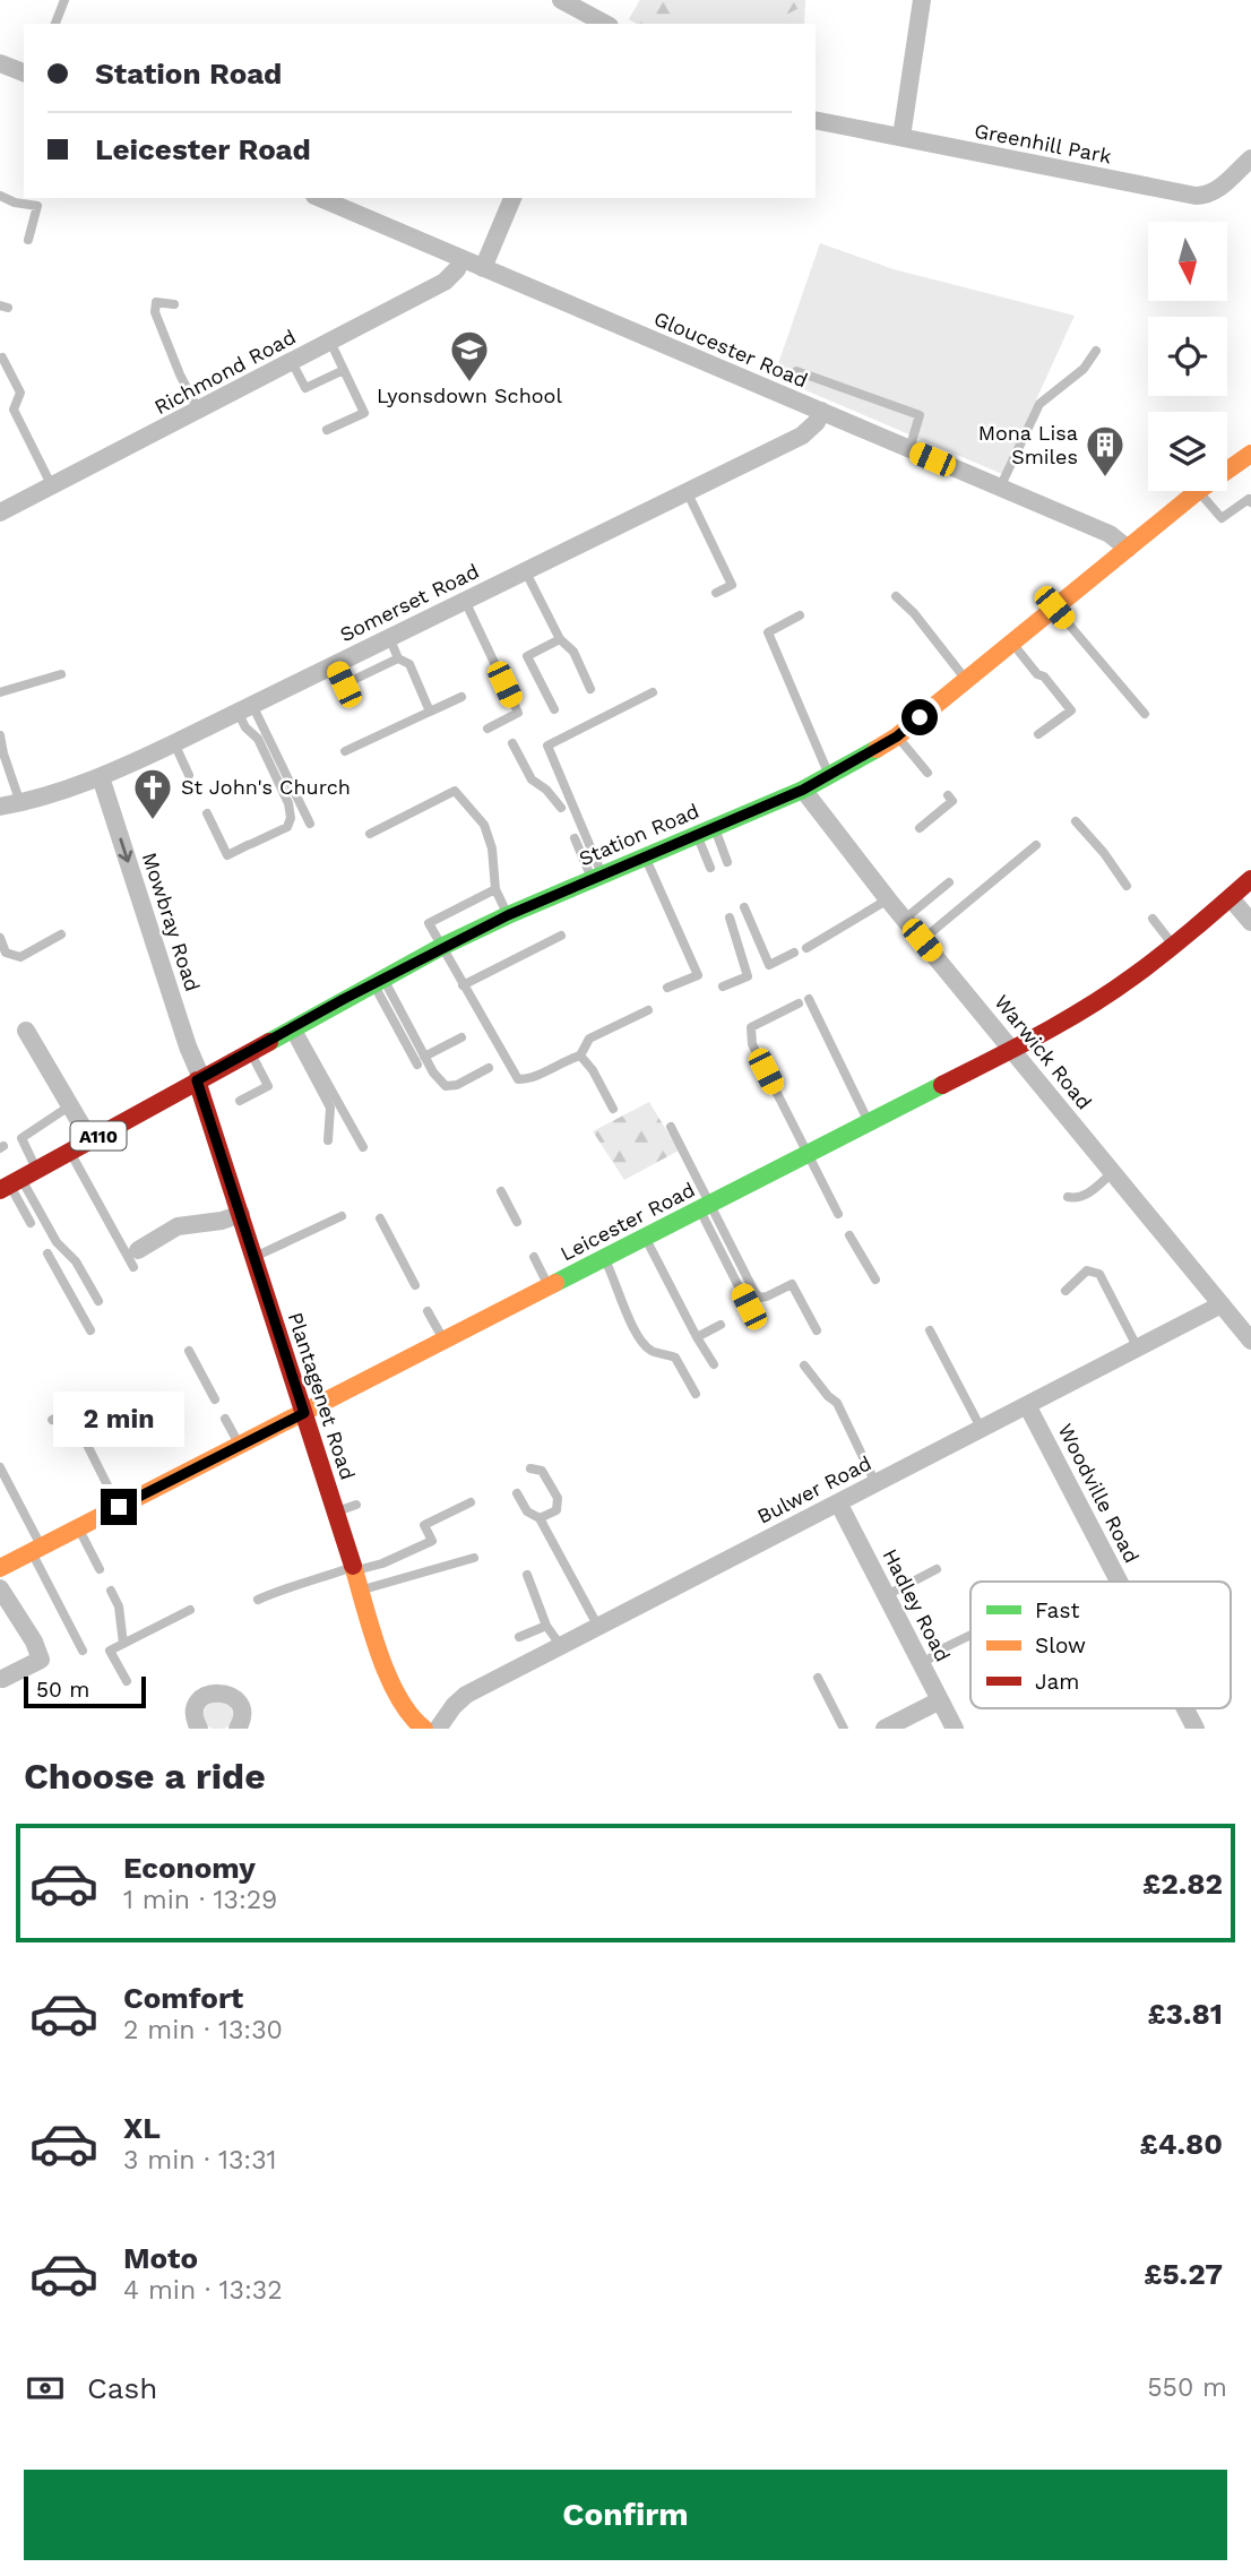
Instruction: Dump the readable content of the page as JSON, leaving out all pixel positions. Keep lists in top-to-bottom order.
{
  "streets": {
    "street": [
      "Greenhill Park",
      "Gloucester Road",
      "Richmond Road",
      "Somerset Road",
      "Station Road",
      "Mowbray Road",
      "Warwick Road",
      "A110",
      "Leicester Road",
      "Plantagenet Road",
      "Bulwer Road",
      "Woodville Road",
      "Hadley Road"
    ]
  },
  "crossings": [
    ["Gloucester Road", "Richmond Road"],
    ["Gloucester Road", "Somerset Road"],
    ["Gloucester Road", "Station Road"],
    ["Somerset Road", "Mowbray Road"],
    ["Station Road", "Mowbray Road"],
    ["Station Road", "Warwick Road"],
    ["Station Road", "Plantagenet Road"],
    ["Mowbray Road", "Plantagenet Road"],
    ["Warwick Road", "Leicester Road"],
    ["Warwick Road", "Bulwer Road"],
    ["Leicester Road", "Plantagenet Road"],
    ["Bulwer Road", "Woodville Road"],
    ["Bulwer Road", "Hadley Road"]
  ],
  "places": {
    "school or university": ["Lyonsdown School"],
    "building": ["Mona Lisa Smiles"],
    "church": ["St John's Church"]
  },
  "legend": ["Fast", "Slow", "Jam"],
  "scale_bar": "50 m",
  "north": "bottom",
  "page": {
    "banner": ["Station Road", "Leicester Road"],
    "bubble": "2 min",
    "scale": "50 m",
    "heading": "Choose a ride",
    "list": [
      {
        "name": "Economy",
        "note": "1 min · 13:29",
        "value": "£2.82"
      },
      {
        "name": "Comfort",
        "note": "2 min · 13:30",
        "value": "£3.81"
      },
      {
        "name": "XL",
        "note": "3 min · 13:31",
        "value": "£4.80"
      },
      {
        "name": "Moto",
        "note": "4 min · 13:32",
        "value": "£5.27"
      }
    ],
    "pay": ["Cash", "550 m"],
    "buttons": "Confirm"
  }
}
